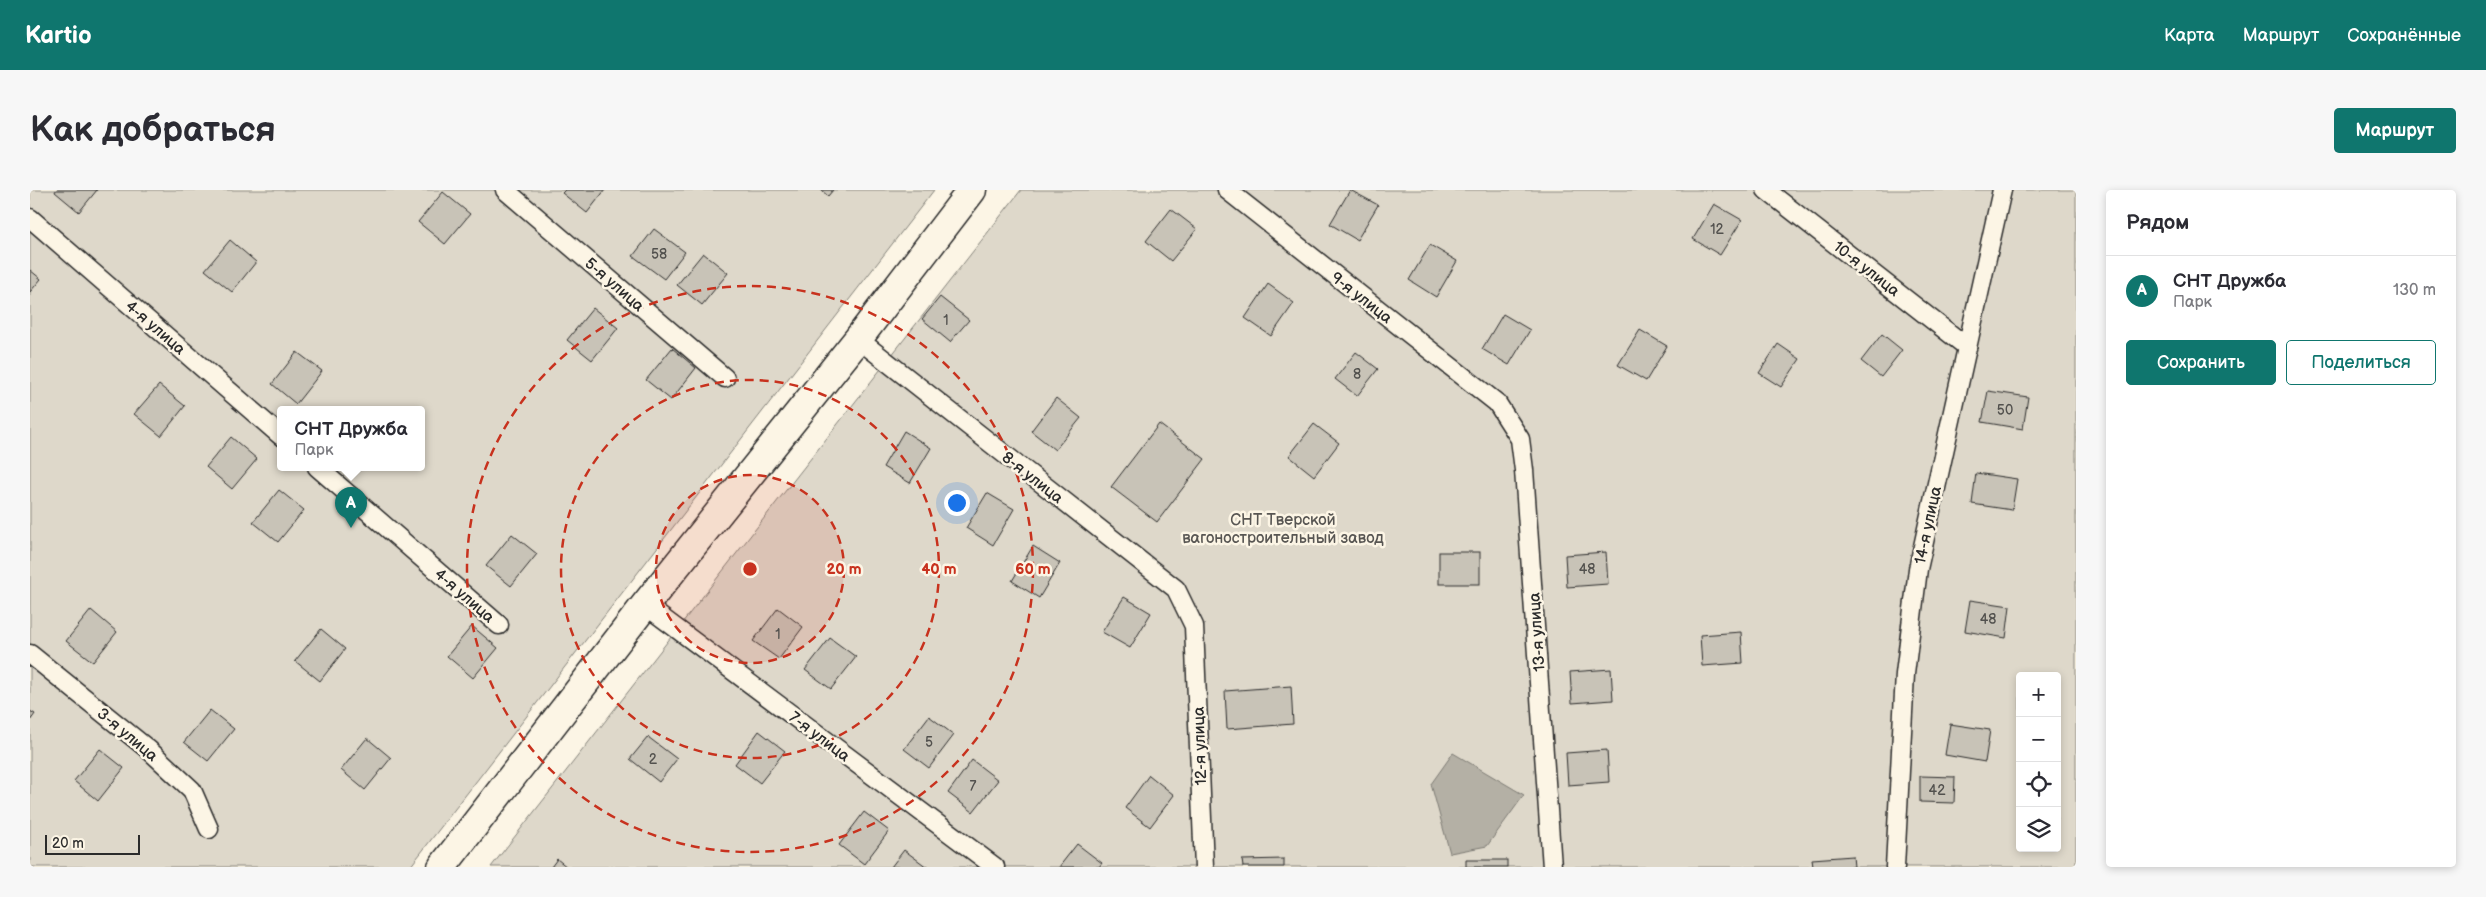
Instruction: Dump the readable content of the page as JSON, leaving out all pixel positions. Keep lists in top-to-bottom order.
{
  "streets": {
    "lane": [
      "10-я улица",
      "5-я улица",
      "9-я улица",
      "4-я улица",
      "8-я улица",
      "14-я улица",
      "13-я улица",
      "3-я улица",
      "7-я улица",
      "12-я улица"
    ]
  },
  "crossings": [
    ["10-я улица", "14-я улица"],
    ["9-я улица", "13-я улица"],
    ["8-я улица", "12-я улица"]
  ],
  "parks": ["СНТ Тверской вагоностроительный завод"],
  "house_numbers": [
    "12",
    "58",
    "1",
    "8",
    "50",
    "48",
    "48",
    "1",
    "5",
    "2",
    "7",
    "42"
  ],
  "scale_bar": "20 m",
  "page": {
    "header": "Kartio",
    "nav": ["Карта", "Маршрут", "Сохранённые"],
    "buttons": [
      "Маршрут",
      ["Сохранить", "Поделиться"]
    ],
    "title": "Как добраться",
    "heading": "Рядом",
    "list": [
      {
        "mark": "A",
        "name": "СНТ Дружба",
        "note": "Парк",
        "value": "130 m"
      }
    ],
    "popup": ["СНТ Дружба", "Парк"],
    "pins": "A",
    "map_buttons": ["+", "−"],
    "scale": "20 m"
  },
  "rings": ["20 m", "40 m", "60 m"]
}
